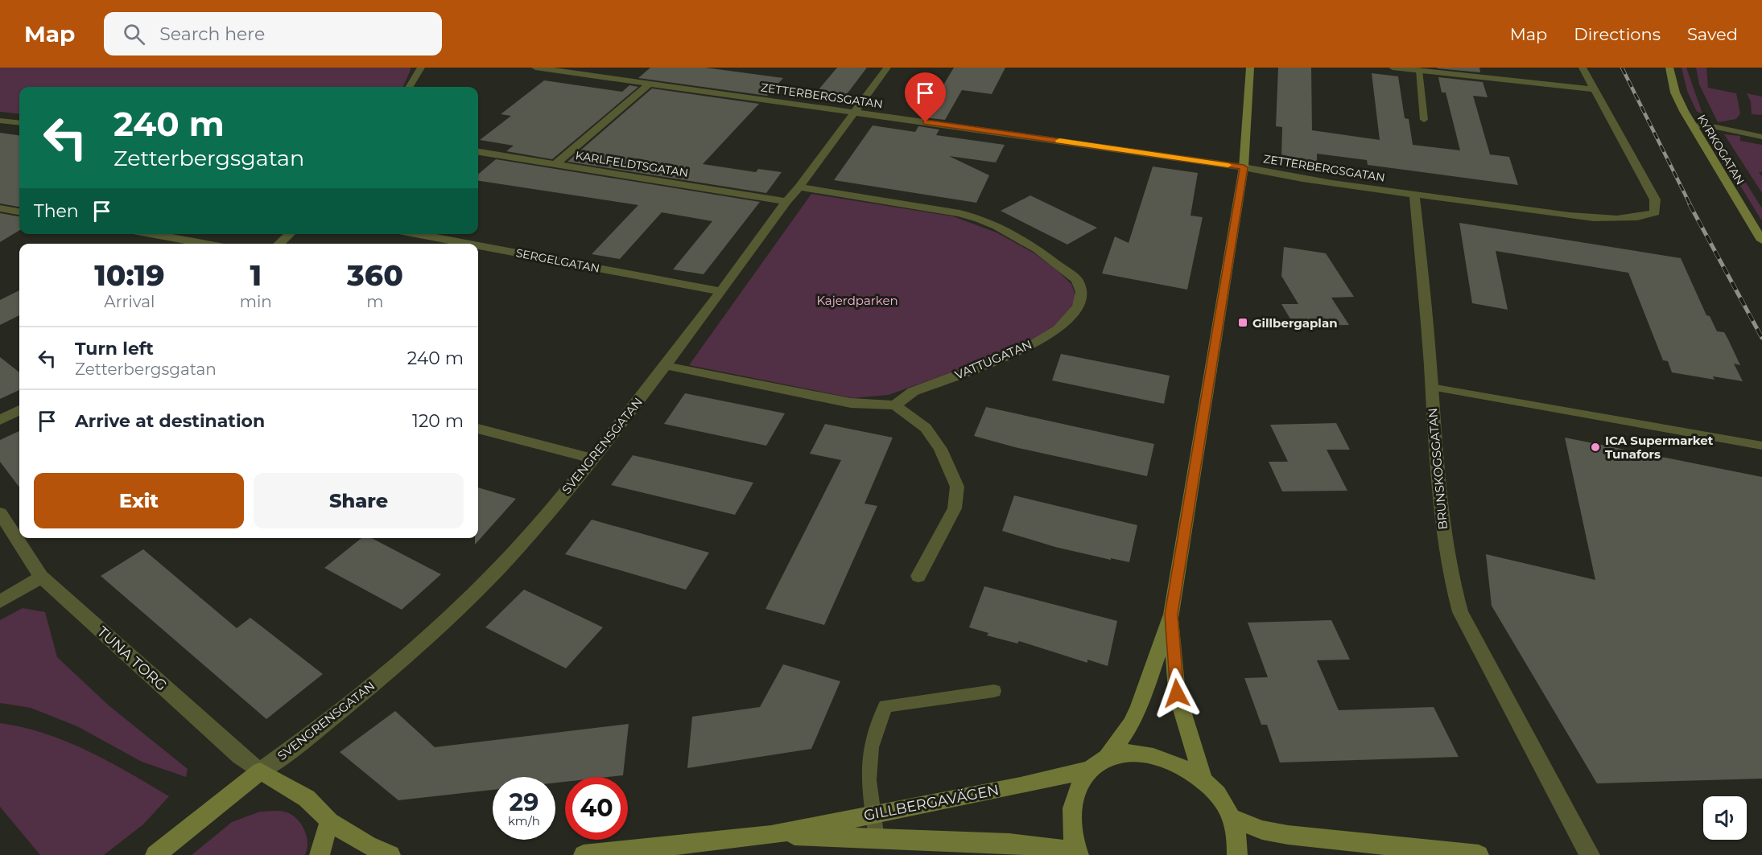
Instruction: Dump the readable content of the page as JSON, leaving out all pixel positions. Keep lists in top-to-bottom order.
{
  "streets": {
    "street": [
      "ZETTERBERGSGATAN",
      "KYRKOGATAN",
      "KARLFELDTSGATAN",
      "SERGELGATAN",
      "VATTUGATAN",
      "SVENGRENSGATAN",
      "BRUNSKOGSGATAN",
      "TUNA TORG",
      "GILLBERGAVÄGEN"
    ]
  },
  "crossings": [
    ["ZETTERBERGSGATAN", "SVENGRENSGATAN"],
    ["ZETTERBERGSGATAN", "BRUNSKOGSGATAN"],
    ["KARLFELDTSGATAN", "SVENGRENSGATAN"],
    ["SERGELGATAN", "SVENGRENSGATAN"],
    ["VATTUGATAN", "SVENGRENSGATAN"],
    ["SVENGRENSGATAN", "TUNA TORG"]
  ],
  "parks": ["Kajerdparken"],
  "places": {
    "transit": ["Gillbergaplan"],
    "other": ["ICA Supermarket Tunafors"]
  },
  "page": {
    "header": "Map",
    "search": "Search here",
    "nav": ["Map", "Directions", "Saved"],
    "turn": ["240 m", "Zetterbergsgatan"],
    "then": "Then",
    "eta": [
      "10:19",
      "Arrival",
      "1",
      "min",
      "360",
      "m"
    ],
    "list": [
      {
        "name": "Turn left",
        "note": "Zetterbergsgatan",
        "value": "240 m"
      },
      {
        "name": "Arrive at destination",
        "value": "120 m"
      }
    ],
    "buttons": ["Exit", "Share"],
    "speed": "29 km/h",
    "limit": "40"
  }
}
